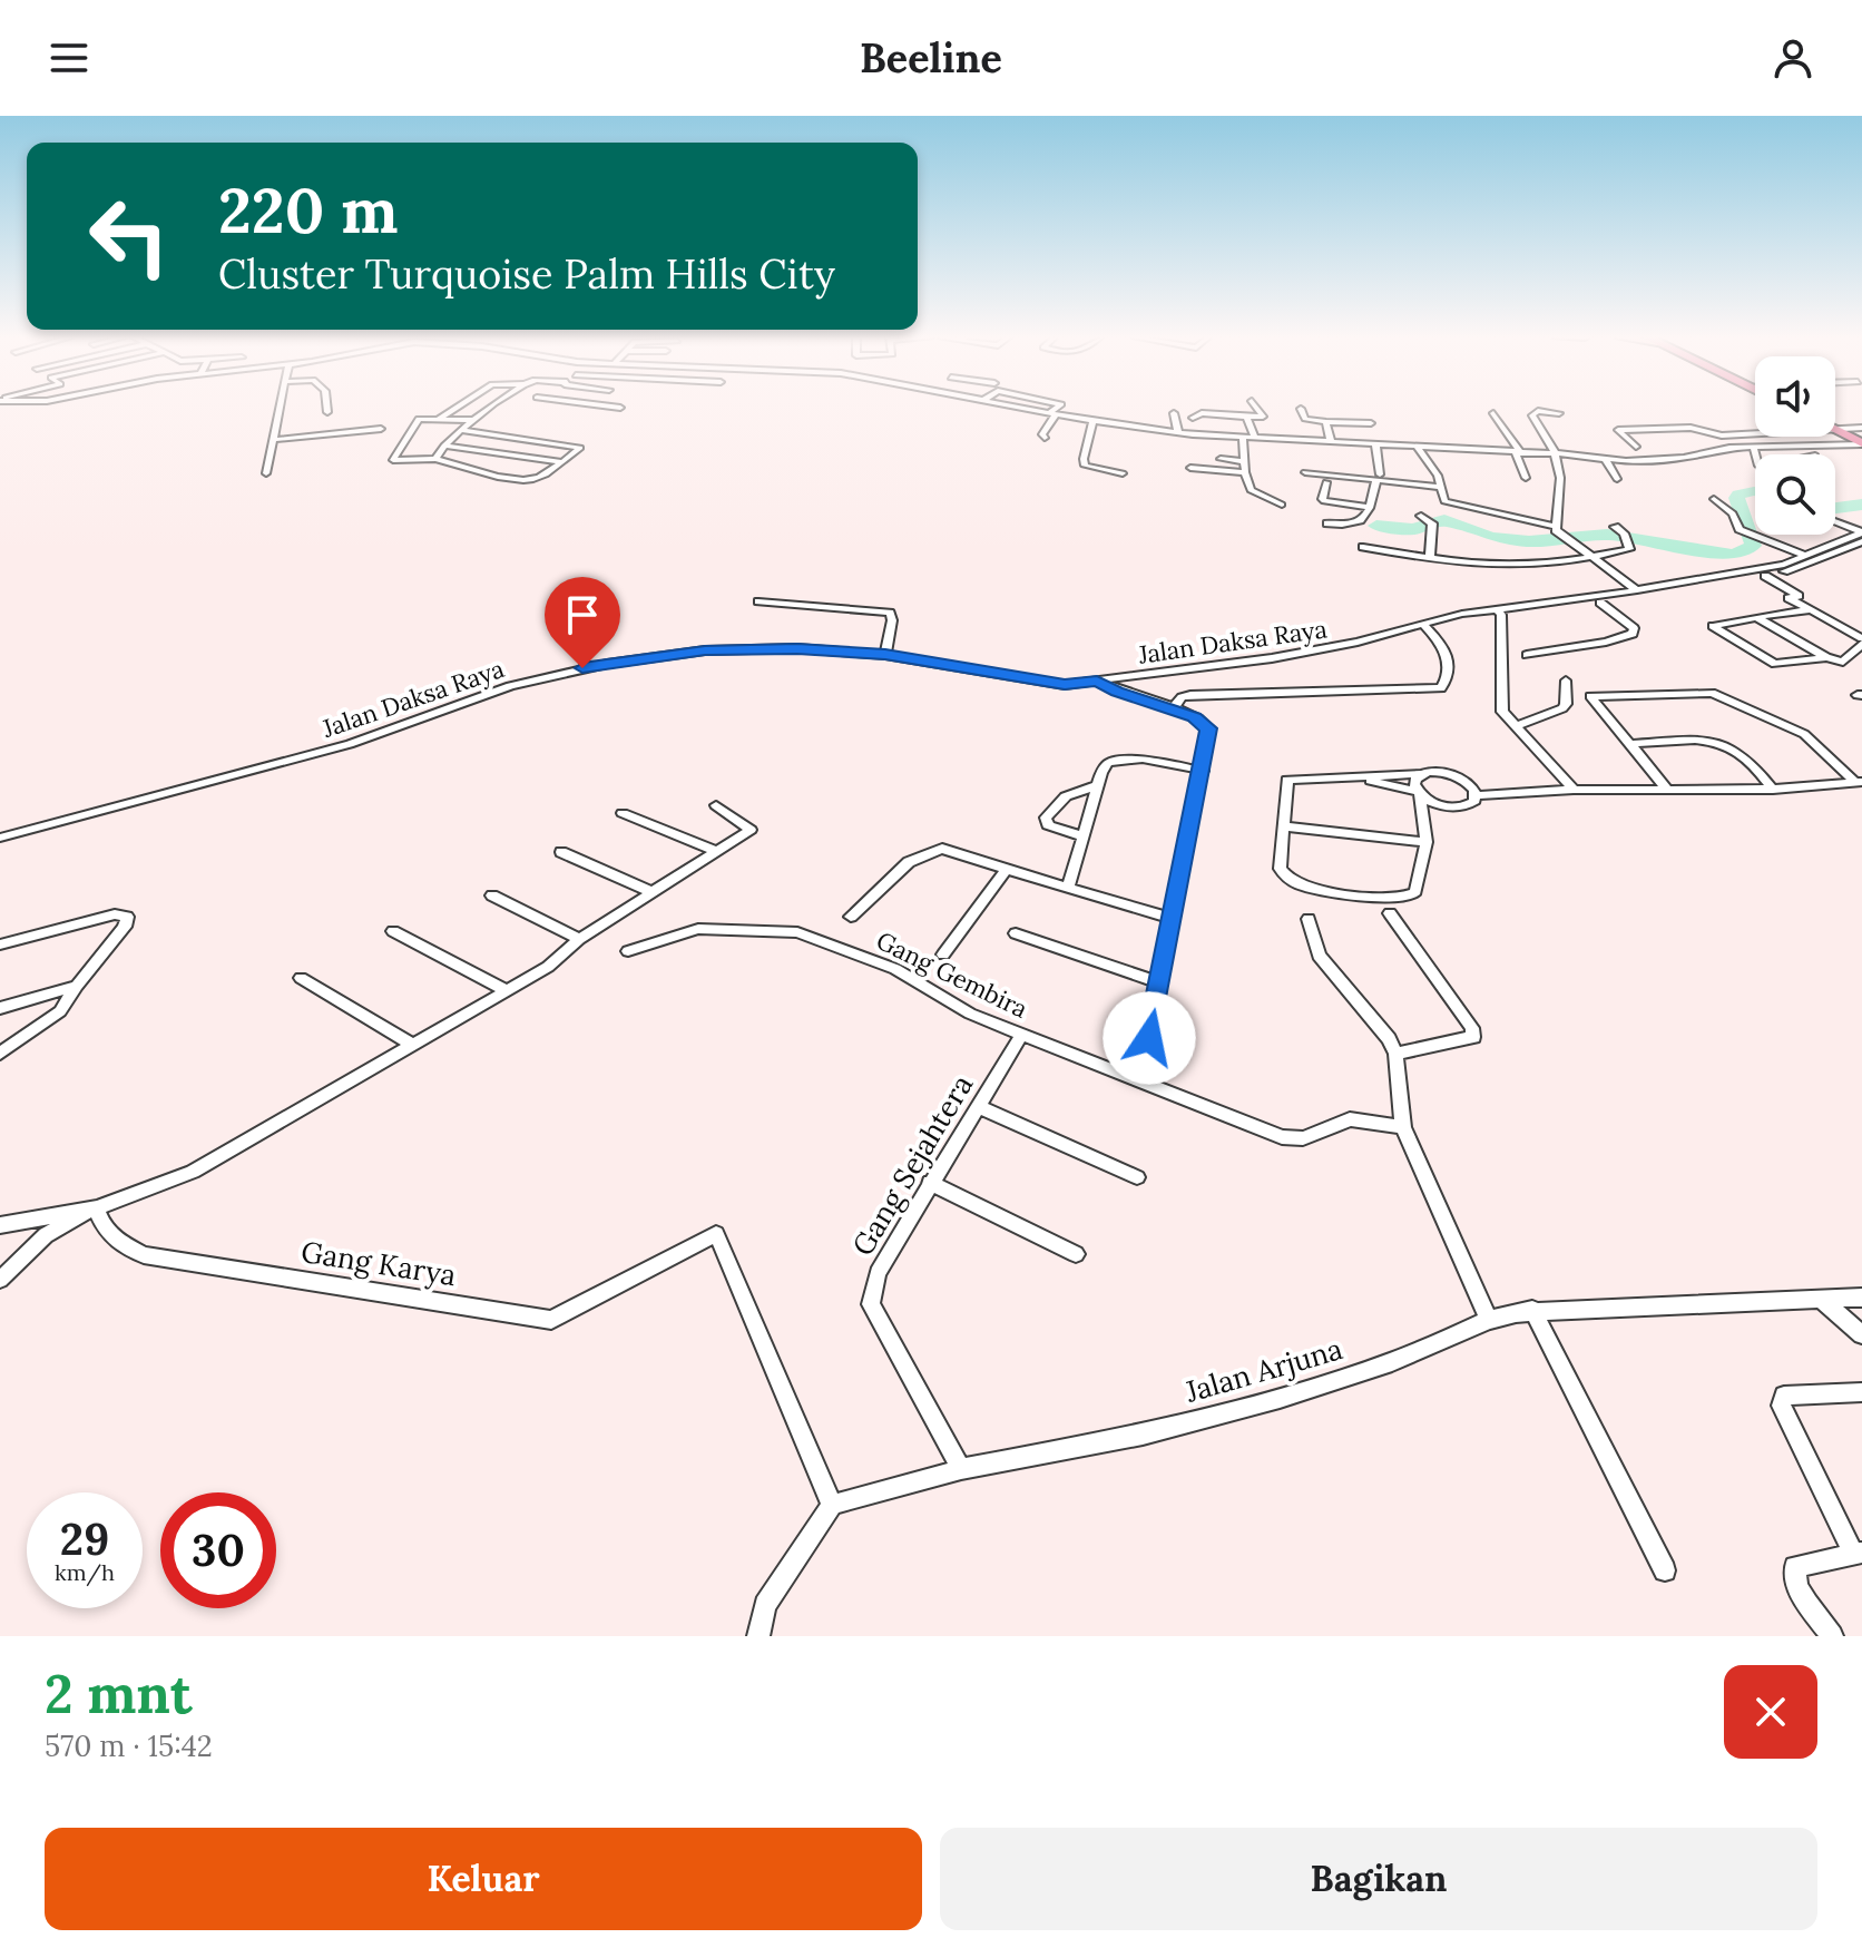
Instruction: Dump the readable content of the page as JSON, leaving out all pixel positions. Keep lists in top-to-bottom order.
{
  "streets": {
    "street": [
      "Jalan Daksa Raya",
      "Gang Gembira",
      "Gang Sejahtera",
      "Gang Karya",
      "Jalan Arjuna"
    ]
  },
  "crossings": [
    ["Gang Gembira", "Gang Sejahtera"],
    ["Gang Sejahtera", "Jalan Arjuna"],
    ["Gang Karya", "Jalan Arjuna"]
  ],
  "page": {
    "header": "Beeline",
    "turn": ["220 m", "Cluster Turquoise Palm Hills City"],
    "speed": "29 km/h",
    "limit": "30",
    "heading": ["2 mnt", "570 m · 15:42"],
    "buttons": ["Keluar", "Bagikan"]
  }
}
